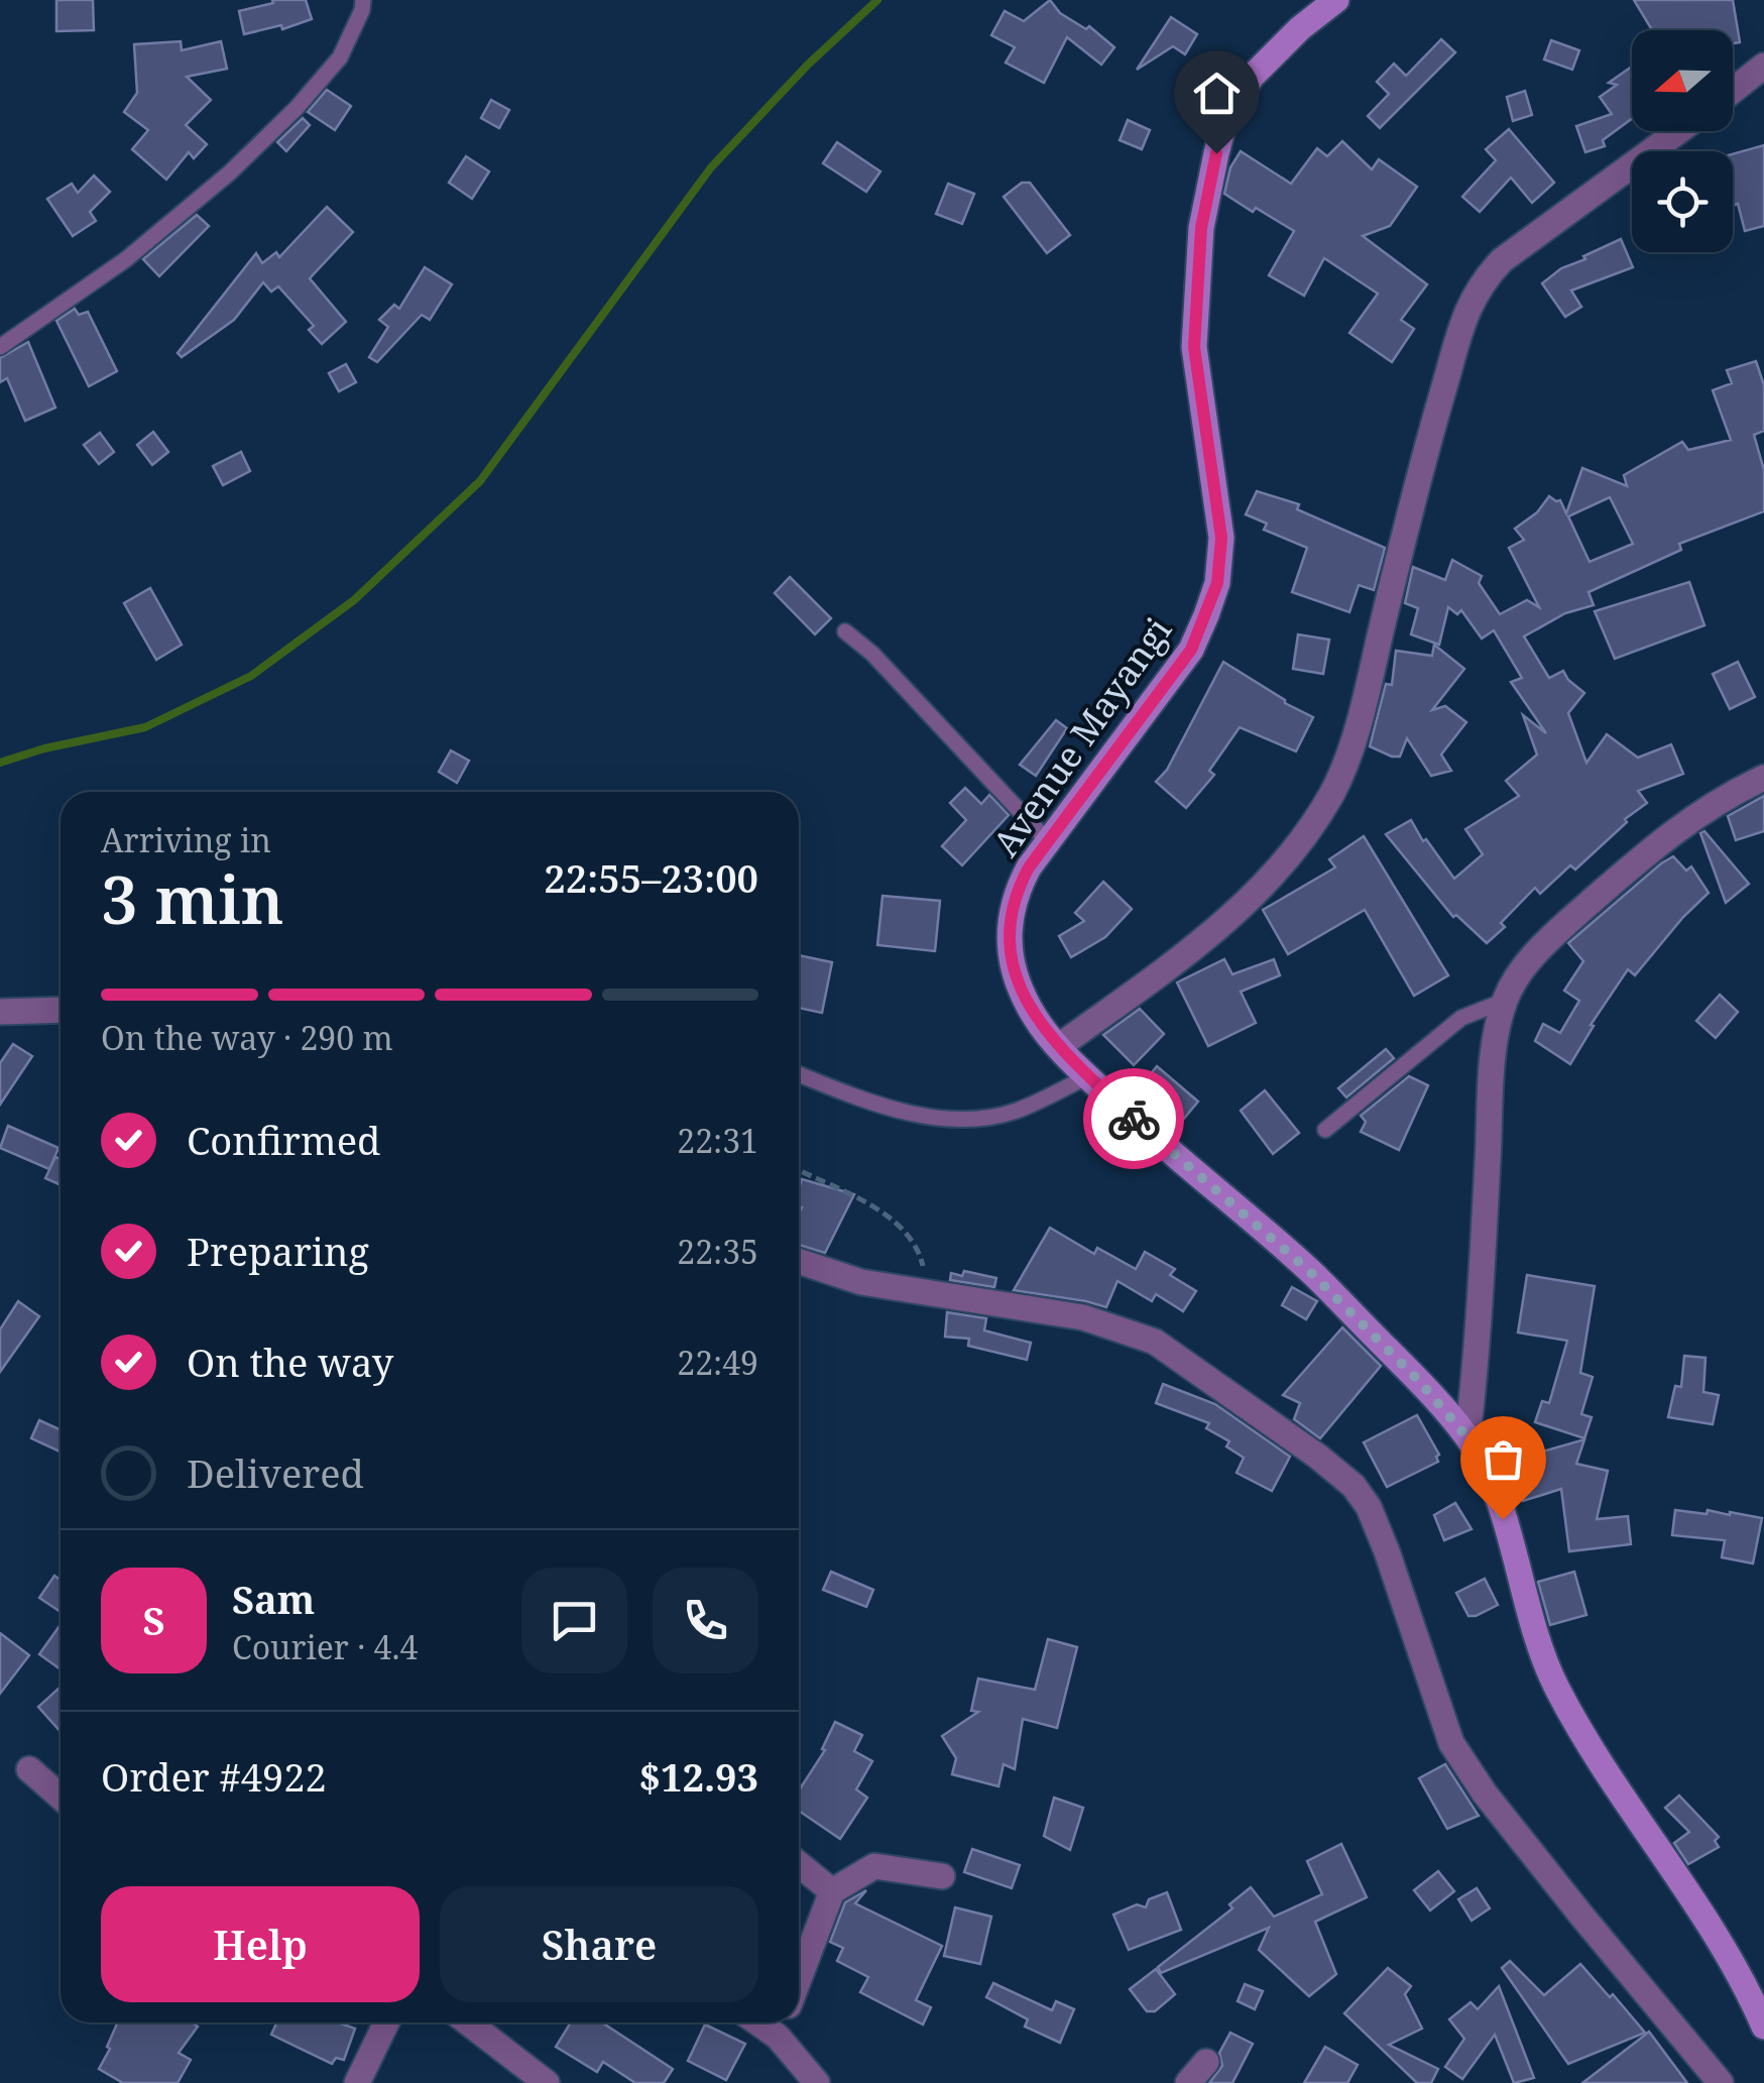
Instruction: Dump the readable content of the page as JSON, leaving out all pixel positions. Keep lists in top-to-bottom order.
{
  "streets": {
    "street": ["Avenue Mayangi"]
  },
  "north": "left",
  "page": {
    "heading": ["3 min", "Arriving in", "22:55–23:00"],
    "panel": [
      "Sam",
      "Courier · 4.4",
      "Order #4922",
      "$12.93"
    ],
    "bar": "On the way · 290 m",
    "list": [
      ["Confirmed", "22:31"],
      ["Preparing", "22:35"],
      ["On the way", "22:49"],
      "Delivered"
    ],
    "round": "S",
    "buttons": ["Help", "Share"]
  }
}
